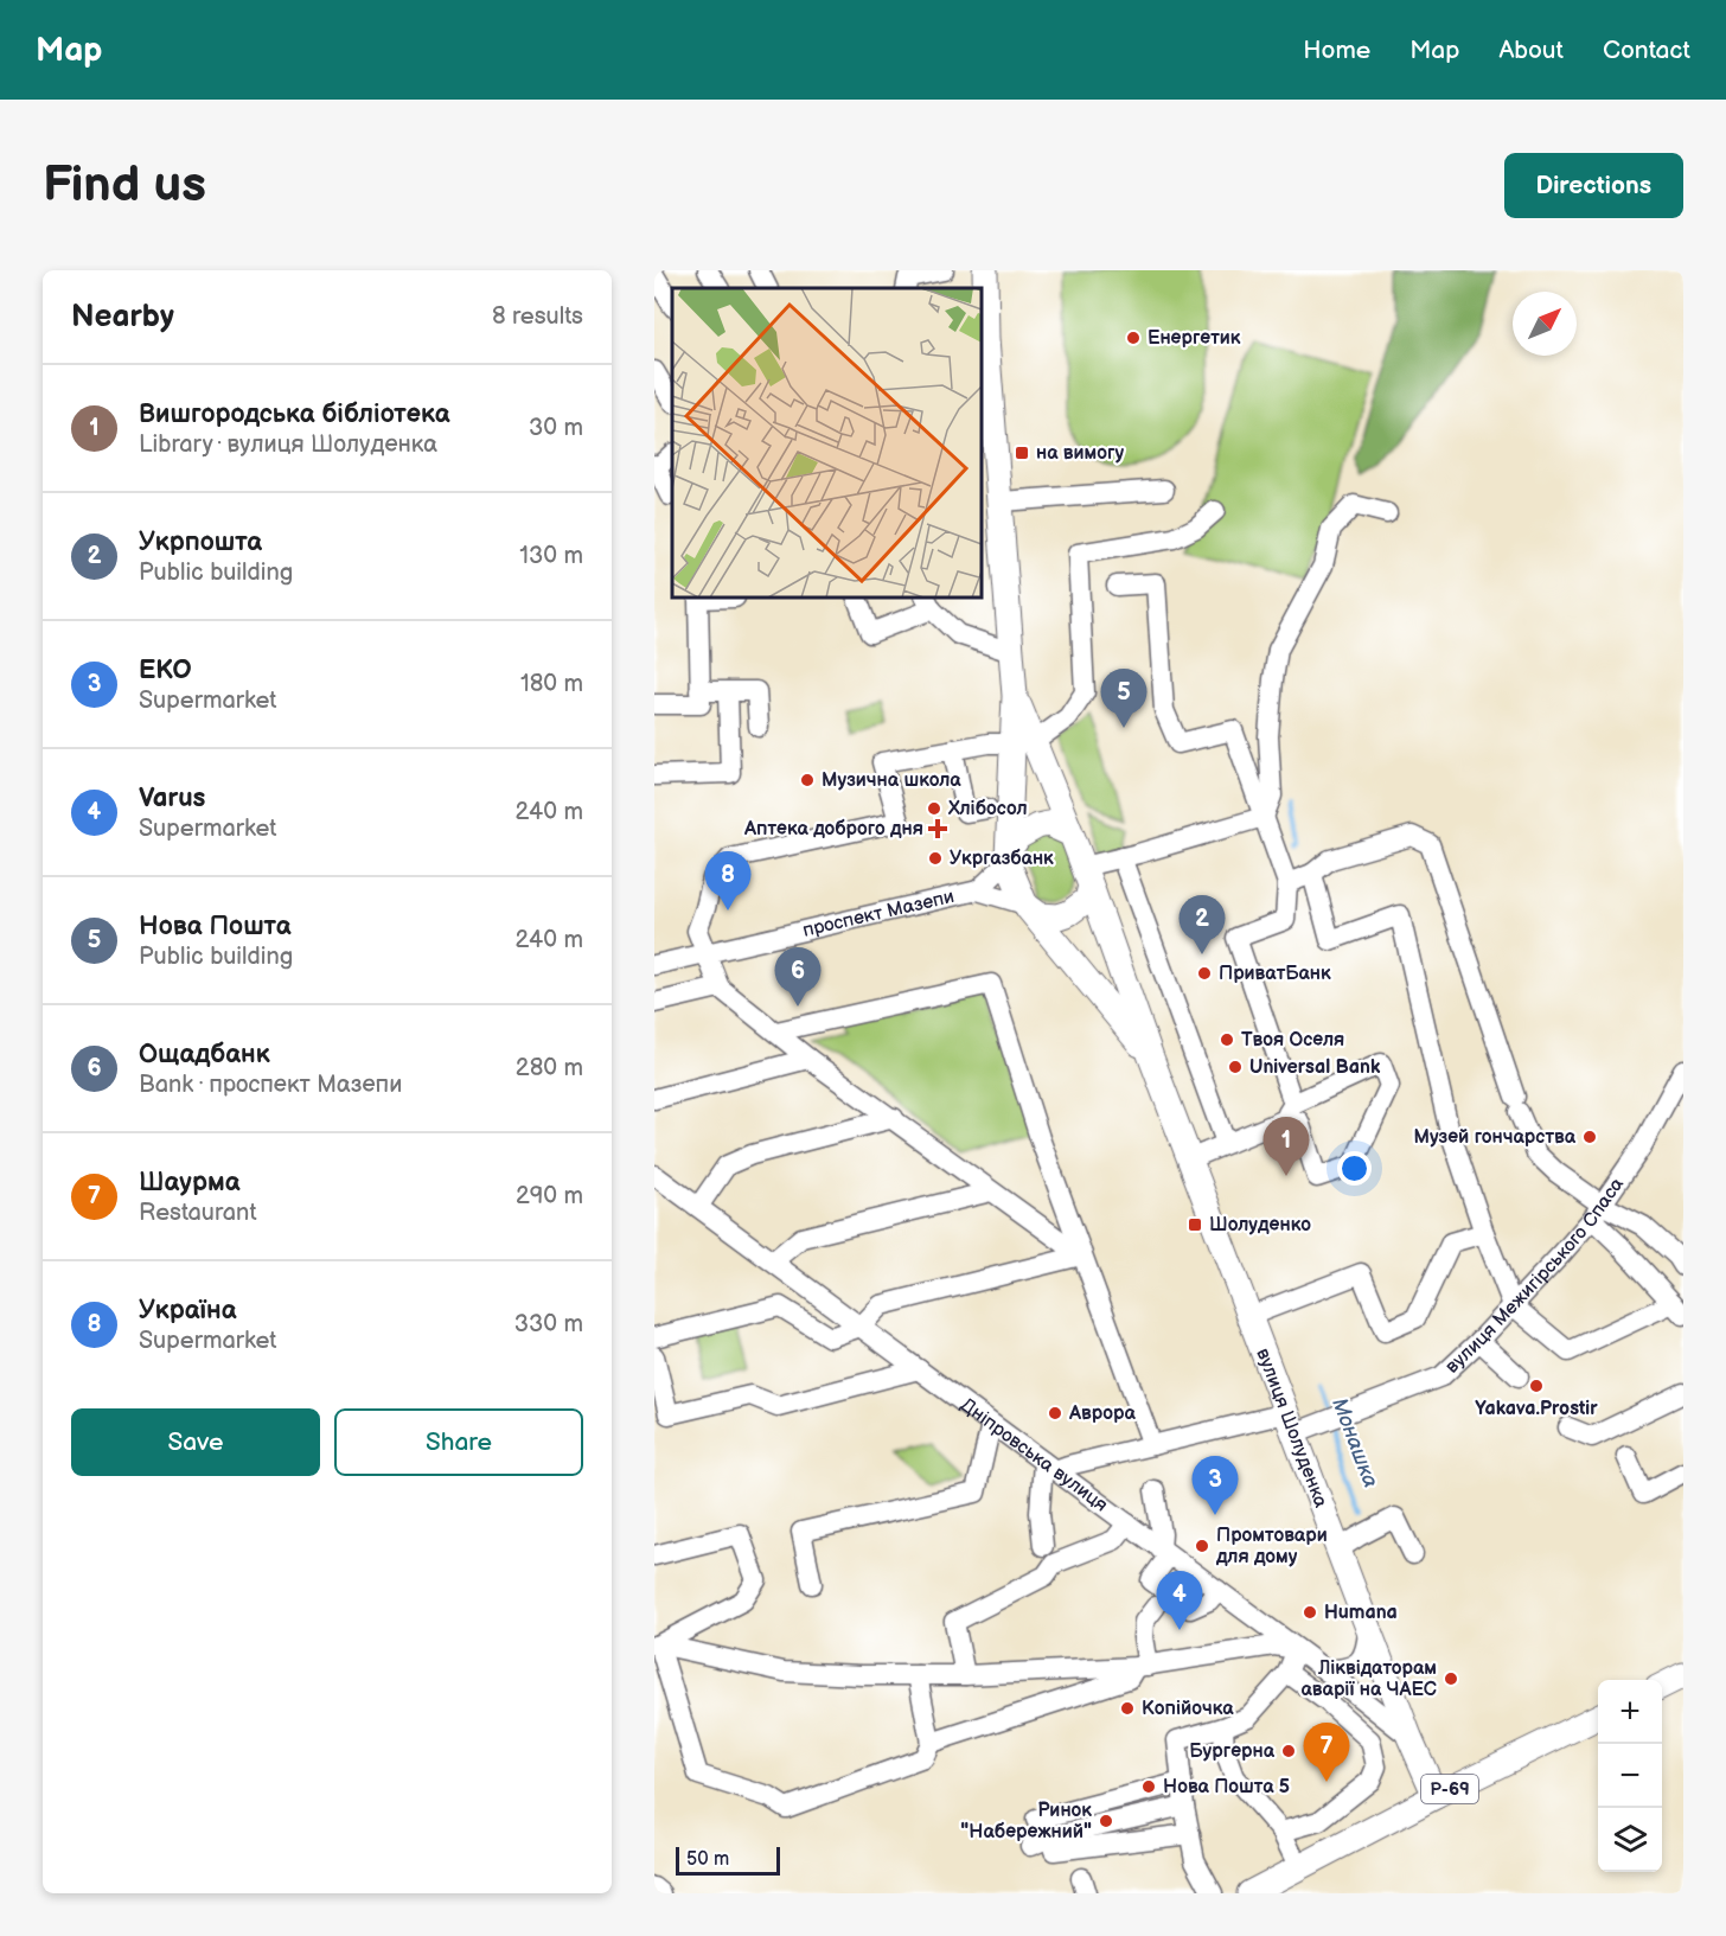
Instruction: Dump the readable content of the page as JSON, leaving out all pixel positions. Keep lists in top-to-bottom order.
{
  "streets": {
    "main road": ["вулиця Шолуденка", "Р-69"],
    "street": ["проспект Мазепи", "вулиця Межигірського Спаса", "Дніпровська вулиця"]
  },
  "crossings": [
    ["проспект Мазепи", "вулиця Шолуденка"],
    ["вулиця Межигірського Спаса", "вулиця Шолуденка"],
    ["вулиця Межигірського Спаса", "Дніпровська вулиця"],
    ["вулиця Шолуденка", "Дніпровська вулиця"],
    ["вулиця Шолуденка", "Р-69"]
  ],
  "water": ["Монашка"],
  "places": {
    "other": [
      "Енергетик",
      "Музична школа",
      "Хлібосол",
      "Укргазбанк",
      "ПриватБанк",
      "Твоя Оселя",
      "Universal Bank",
      "Музей гончарства",
      "Yakava.Prostir",
      "Аврора",
      "Промтовари для дому",
      "Humana",
      "Ліквідаторам аварії на ЧАЕС",
      "Копійочка",
      "Бургерна",
      "Нова Пошта 5",
      "Ринок \"Набережний\""
    ],
    "transit": ["на вимогу", "Шолуденко"],
    "health": ["Аптека доброго дня"]
  },
  "scale_bar": "50 m",
  "north": "top right",
  "page": {
    "header": "Map",
    "nav": [
      "Home",
      "Map",
      "About",
      "Contact"
    ],
    "buttons": [
      "Directions",
      ["Save", "Share"]
    ],
    "title": "Find us",
    "heading": ["Nearby", "8 results"],
    "list": [
      {
        "mark": "1",
        "name": "Вишгородська бібліотека",
        "note": "Library · вулиця Шолуденка",
        "value": "30 m"
      },
      {
        "mark": "2",
        "name": "Укрпошта",
        "note": "Public building",
        "value": "130 m"
      },
      {
        "mark": "3",
        "name": "EKO",
        "note": "Supermarket",
        "value": "180 m"
      },
      {
        "mark": "4",
        "name": "Varus",
        "note": "Supermarket",
        "value": "240 m"
      },
      {
        "mark": "5",
        "name": "Нова Пошта",
        "note": "Public building",
        "value": "240 m"
      },
      {
        "mark": "6",
        "name": "Ощадбанк",
        "note": "Bank · проспект Мазепи",
        "value": "280 m"
      },
      {
        "mark": "7",
        "name": "Шаурма",
        "note": "Restaurant",
        "value": "290 m"
      },
      {
        "mark": "8",
        "name": "Україна",
        "note": "Supermarket",
        "value": "330 m"
      }
    ],
    "pins": [
      "5",
      "8",
      "2",
      "6",
      "1",
      "3",
      "4",
      "7"
    ],
    "map_buttons": ["+", "−"],
    "scale": "50 m"
  }
}
